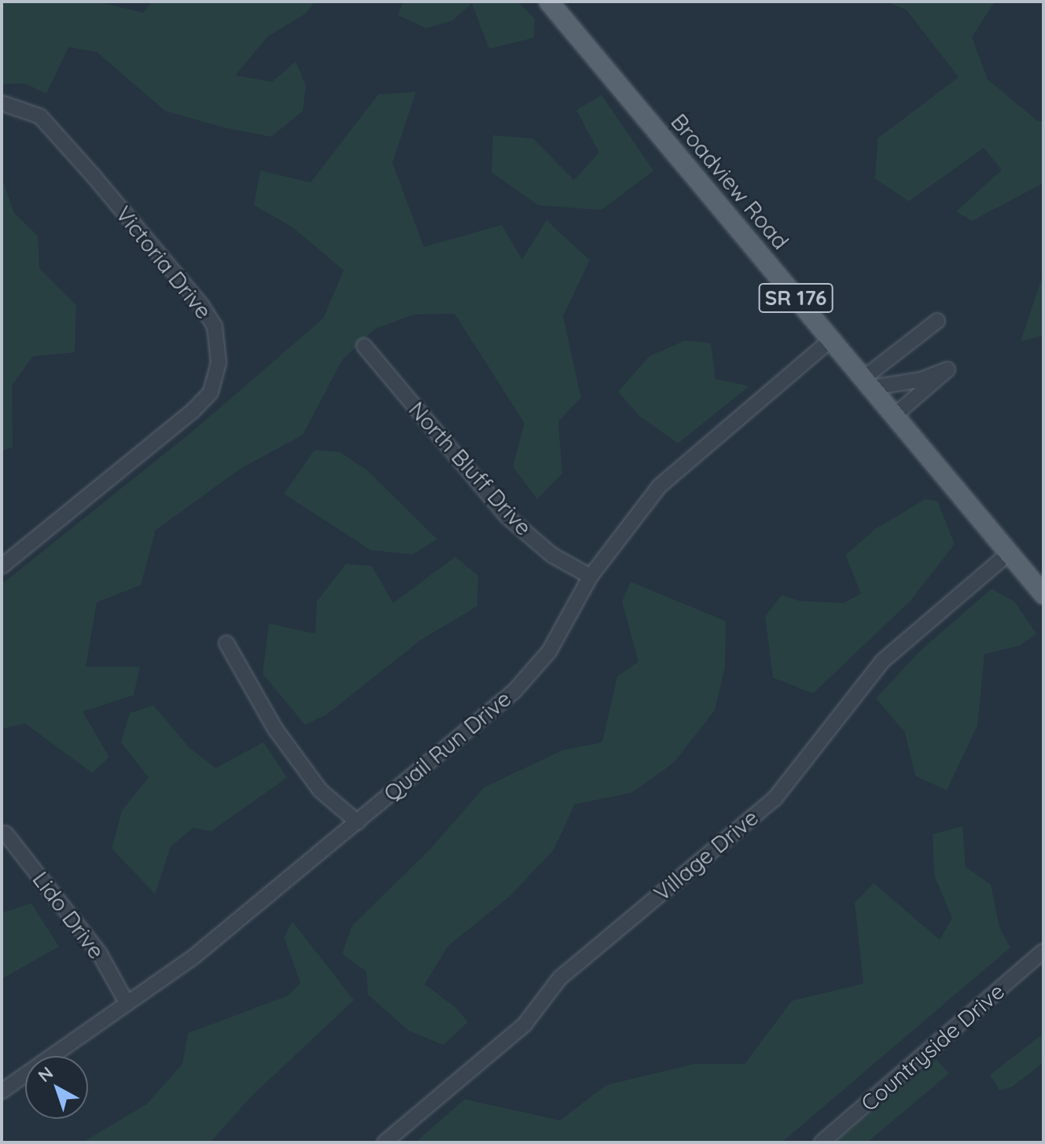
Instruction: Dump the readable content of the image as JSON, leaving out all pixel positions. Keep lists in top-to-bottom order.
{
  "streets": {
    "main road": ["Broadview Road", "SR 176"],
    "street": [
      "Victoria Drive",
      "North Bluff Drive",
      "Quail Run Drive",
      "Village Drive",
      "Lido Drive",
      "Countryside Drive"
    ]
  },
  "crossings": [
    ["Broadview Road", "Quail Run Drive"],
    ["Broadview Road", "Village Drive"],
    ["North Bluff Drive", "Quail Run Drive"],
    ["Quail Run Drive", "Lido Drive"]
  ],
  "north": "top left"
}
